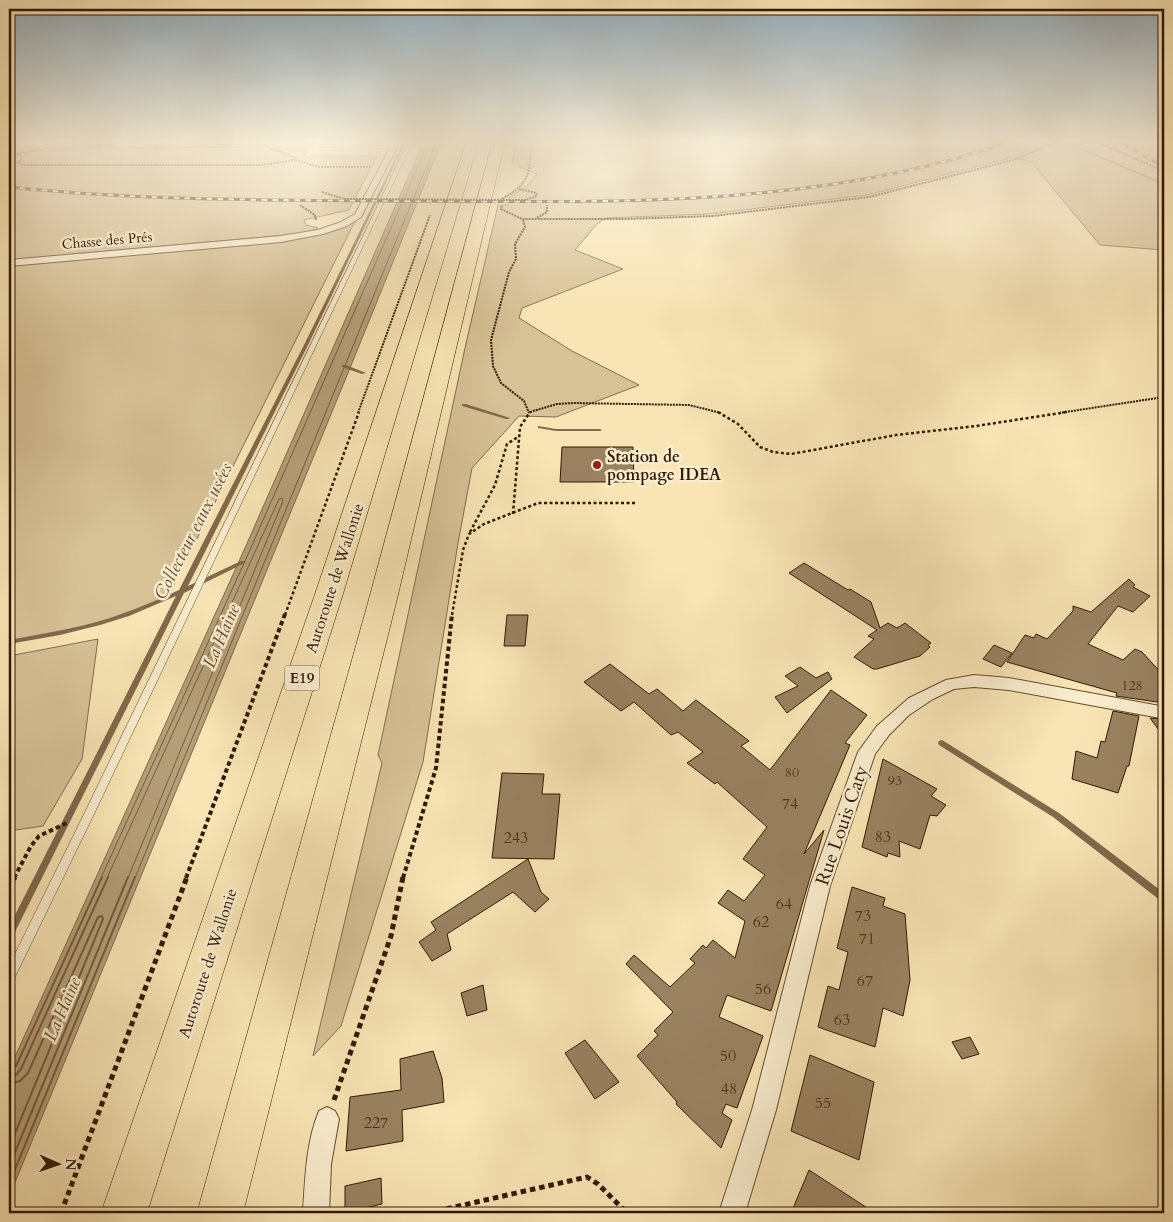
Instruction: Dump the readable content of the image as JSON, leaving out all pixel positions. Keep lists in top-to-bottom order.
{
  "streets": {
    "highway": ["Autoroute de Wallonie", "E19"],
    "street": ["Chasse des Prés", "Rue Louis Caty"]
  },
  "water": ["Collecteur eaux usées", "La Haine"],
  "places": ["Station de pompage IDEA"],
  "house_numbers": [
    "128",
    "80",
    "93",
    "74",
    "83",
    "243",
    "64",
    "73",
    "62",
    "71",
    "67",
    "56",
    "63",
    "50",
    "48",
    "55",
    "227"
  ],
  "north": "right"
}
